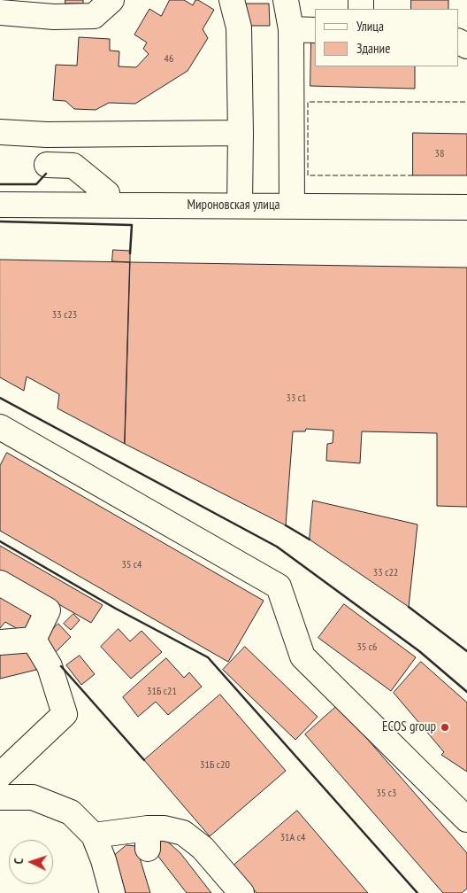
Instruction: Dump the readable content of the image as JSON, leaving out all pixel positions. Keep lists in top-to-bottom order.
{
  "streets": {
    "street": ["Мироновская улица"]
  },
  "places": ["ECOS group"],
  "house_numbers": [
    "46",
    "38",
    "33 с23",
    "33 с1",
    "35 с4",
    "33 с22",
    "35 с6",
    "31Б с21",
    "31Б с20",
    "35 с3",
    "31А с4"
  ],
  "legend": ["Улица", "Здание"],
  "north": "left"
}
